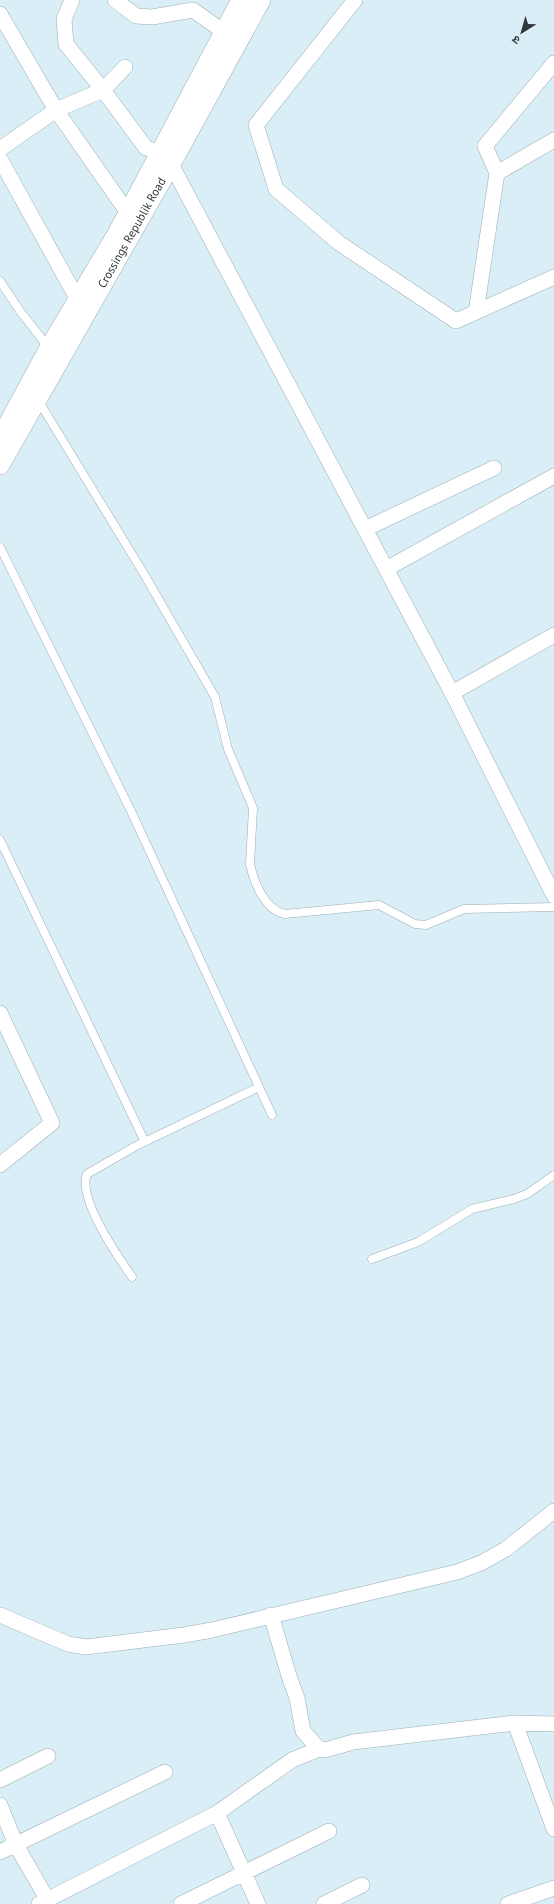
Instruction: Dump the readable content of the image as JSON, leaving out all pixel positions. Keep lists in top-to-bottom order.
{
  "streets": {
    "street": ["Crossings Republik Road"]
  },
  "north": "bottom left"
}
